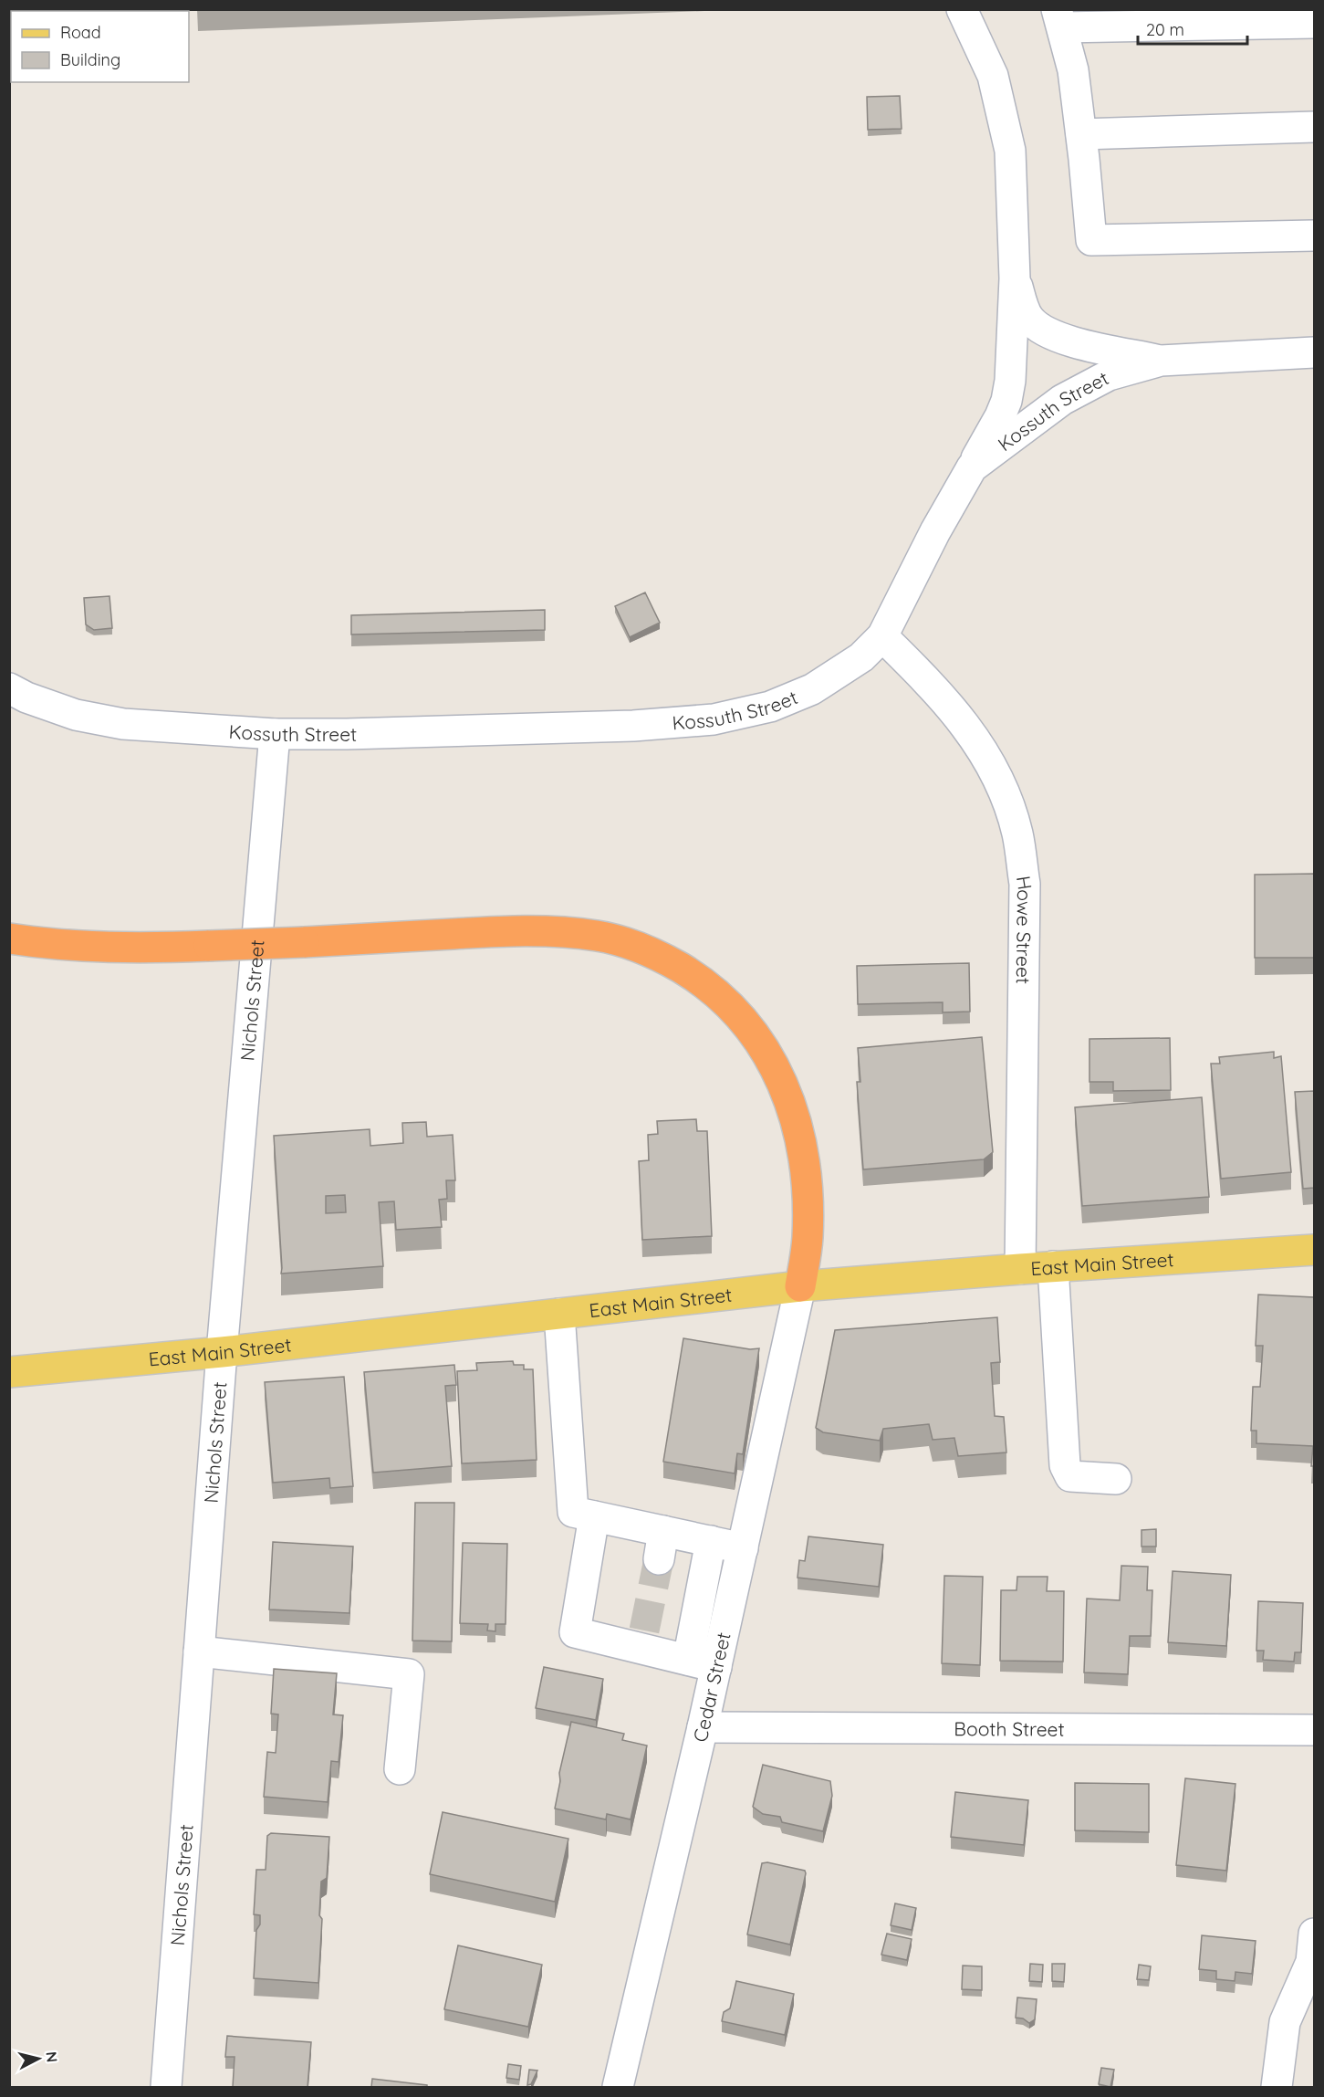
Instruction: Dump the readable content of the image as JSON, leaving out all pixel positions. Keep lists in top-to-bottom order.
{
  "streets": {
    "main road": ["East Main Street"],
    "street": [
      "Kossuth Street",
      "Howe Street",
      "Nichols Street",
      "Cedar Street",
      "Booth Street"
    ]
  },
  "crossings": [
    ["Kossuth Street", "Howe Street"],
    ["Kossuth Street", "Nichols Street"],
    ["Howe Street", "East Main Street"],
    ["Nichols Street", "East Main Street"],
    ["East Main Street", "Cedar Street"],
    ["Cedar Street", "Booth Street"]
  ],
  "legend": ["Road", "Building"],
  "scale_bar": "20 m",
  "north": "right"
}
